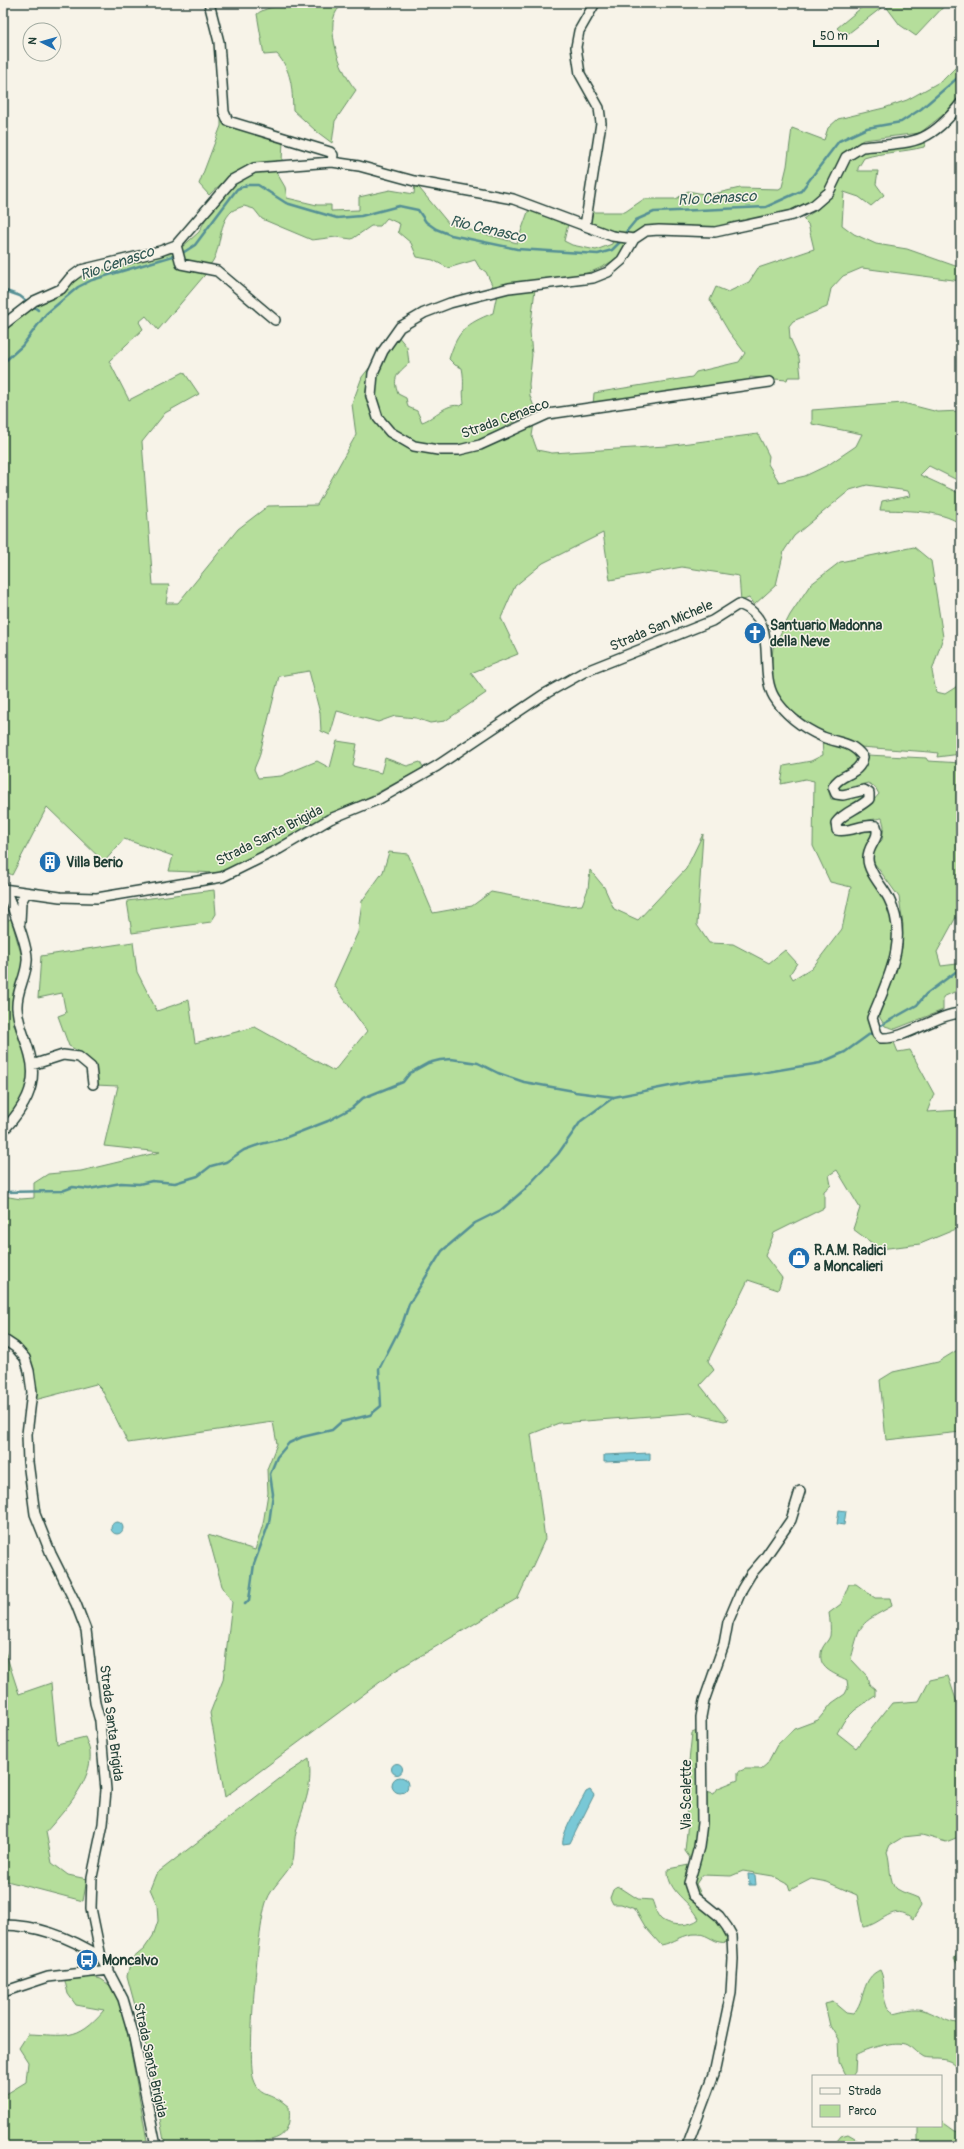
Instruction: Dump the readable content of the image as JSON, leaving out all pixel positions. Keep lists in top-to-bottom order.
{
  "streets": {
    "street": [
      "Strada Cenasco",
      "Strada San Michele",
      "Strada Santa Brigida",
      "Via Scalette"
    ]
  },
  "crossings": [
    ["Strada San Michele", "Strada Santa Brigida"]
  ],
  "water": ["RIo Cenasco", "Rio Cenasco"],
  "places": {
    "church": ["Santuario Madonna della Neve"],
    "building": ["Villa Berio"],
    "shop": ["R.A.M. Radici a Moncalieri"],
    "bus stop": ["Moncalvo"]
  },
  "legend": ["Strada", "Parco"],
  "scale_bar": "50 m",
  "north": "left"
}
